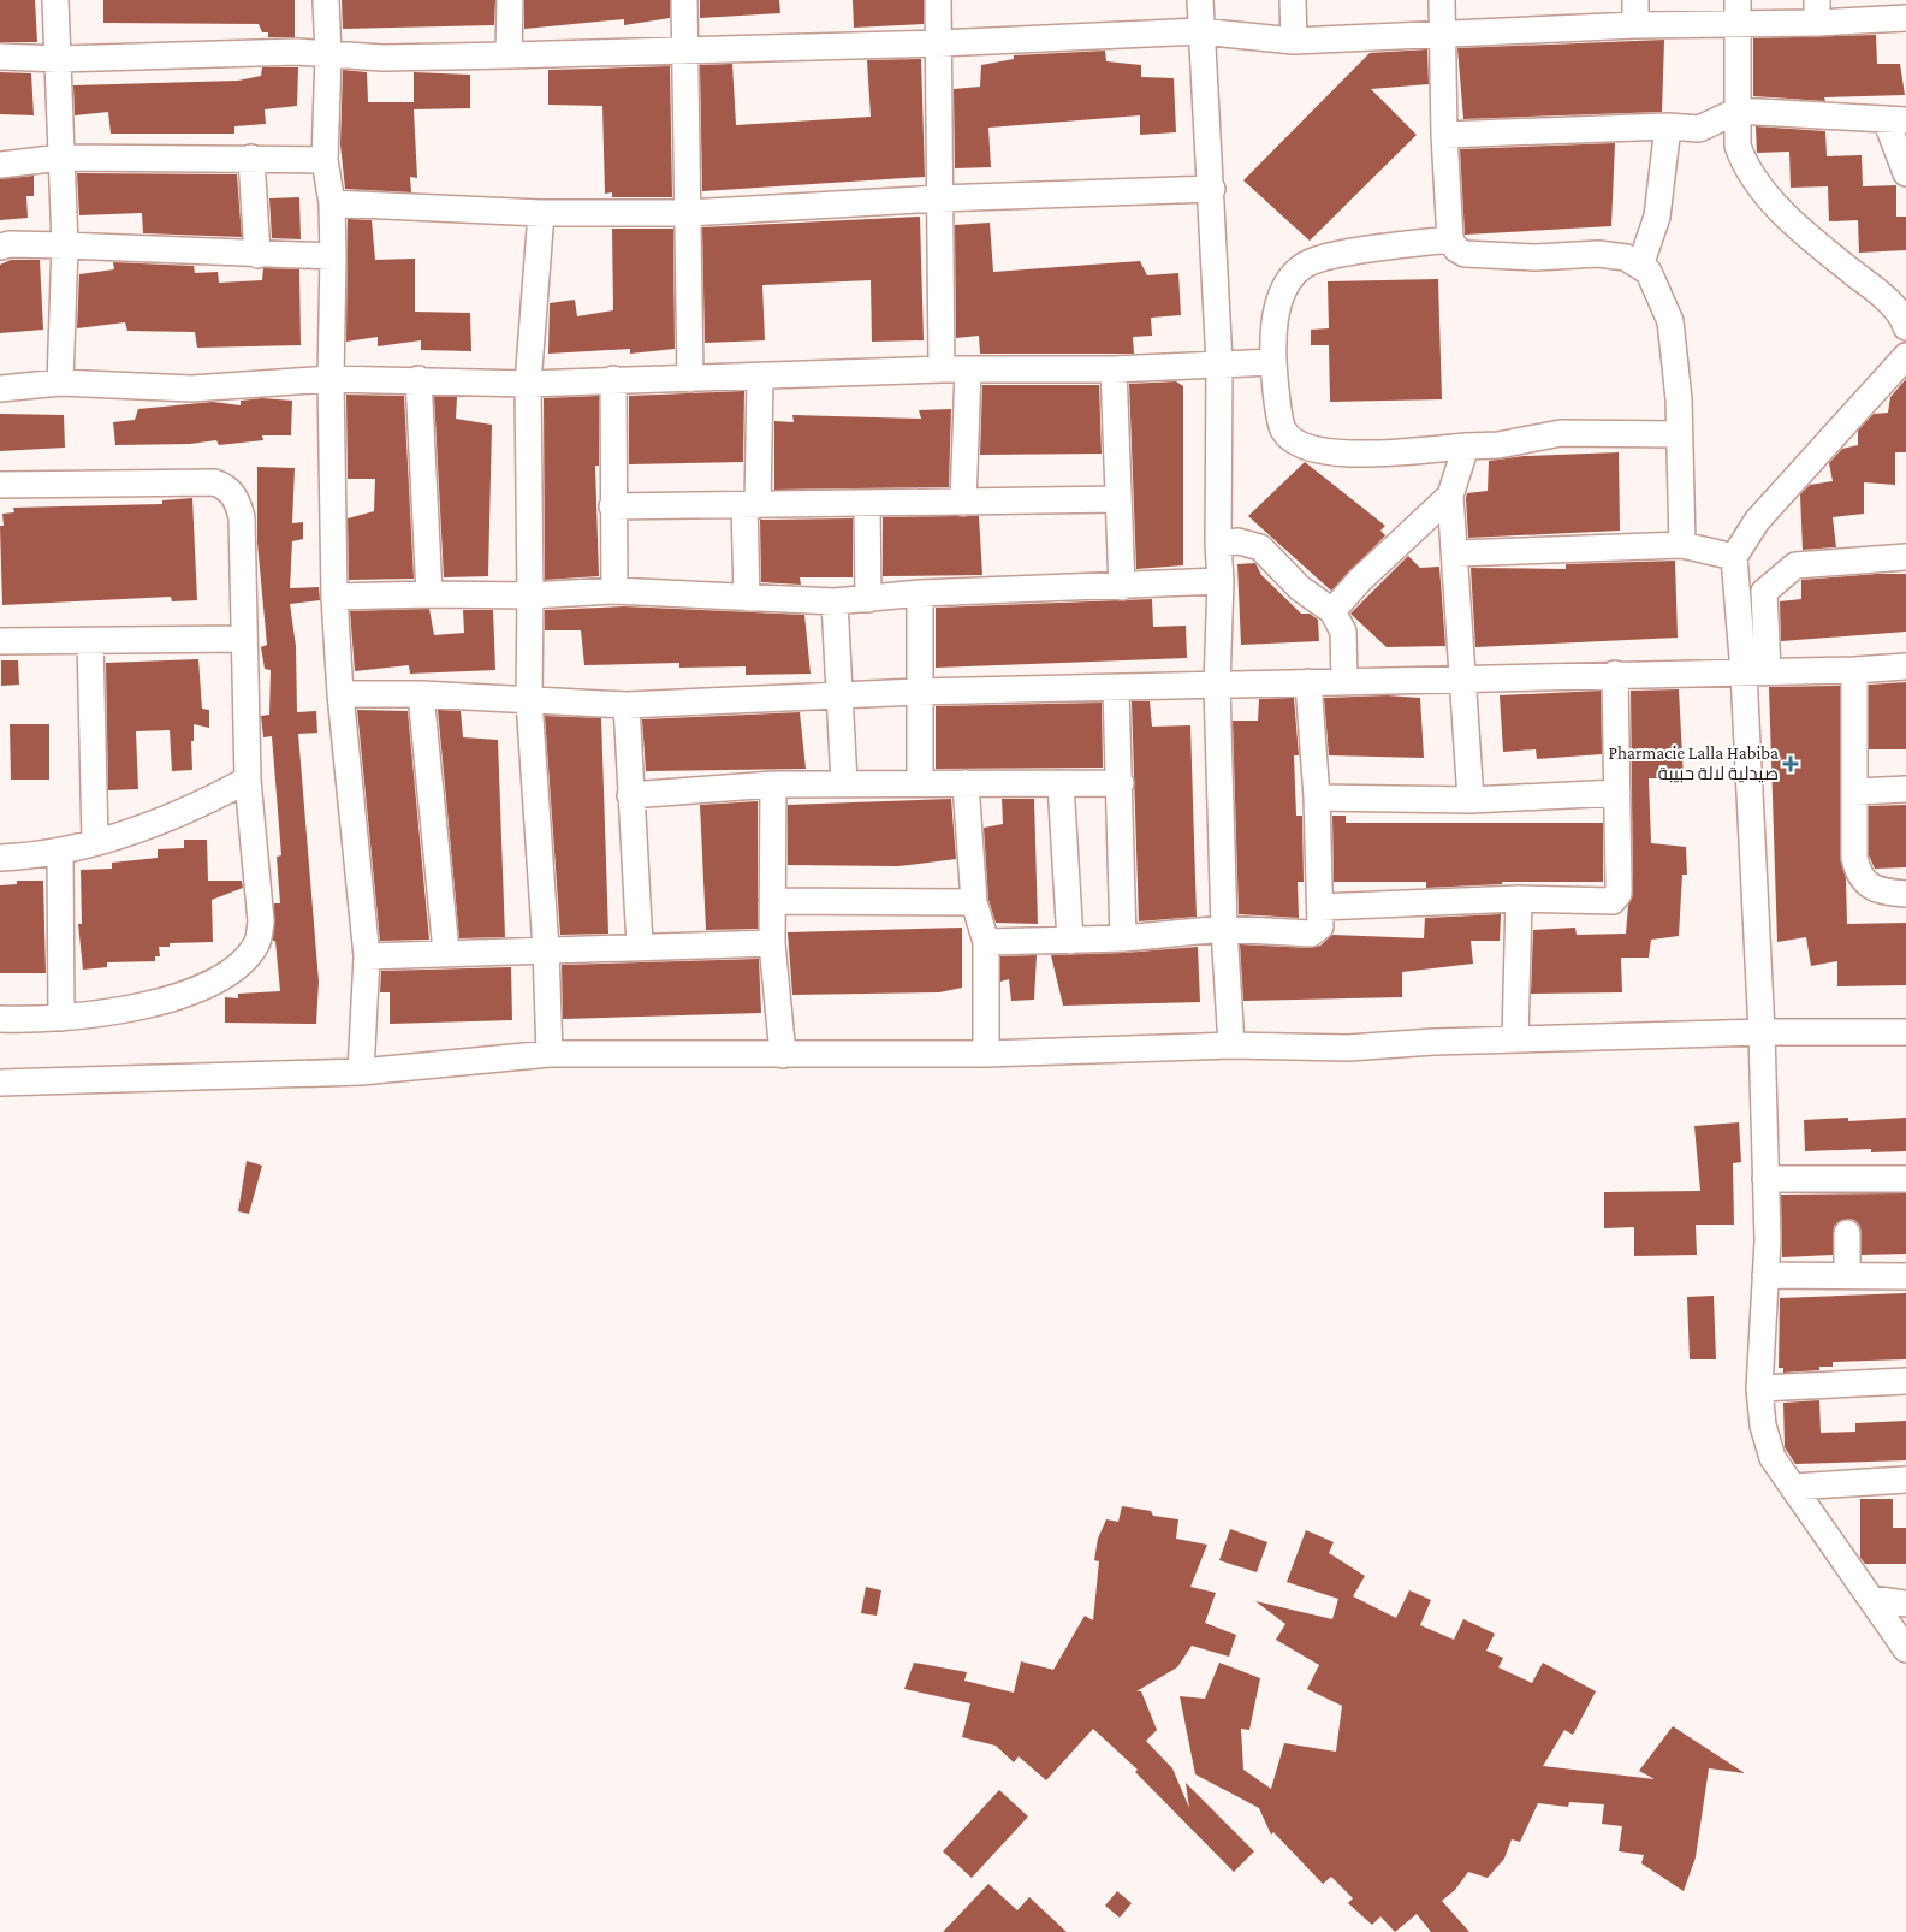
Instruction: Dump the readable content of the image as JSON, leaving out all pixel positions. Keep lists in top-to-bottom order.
{
  "places": {
    "health": ["Pharmacie Lalla Habiba صيدلية لالة حبيبة"]
  }
}
